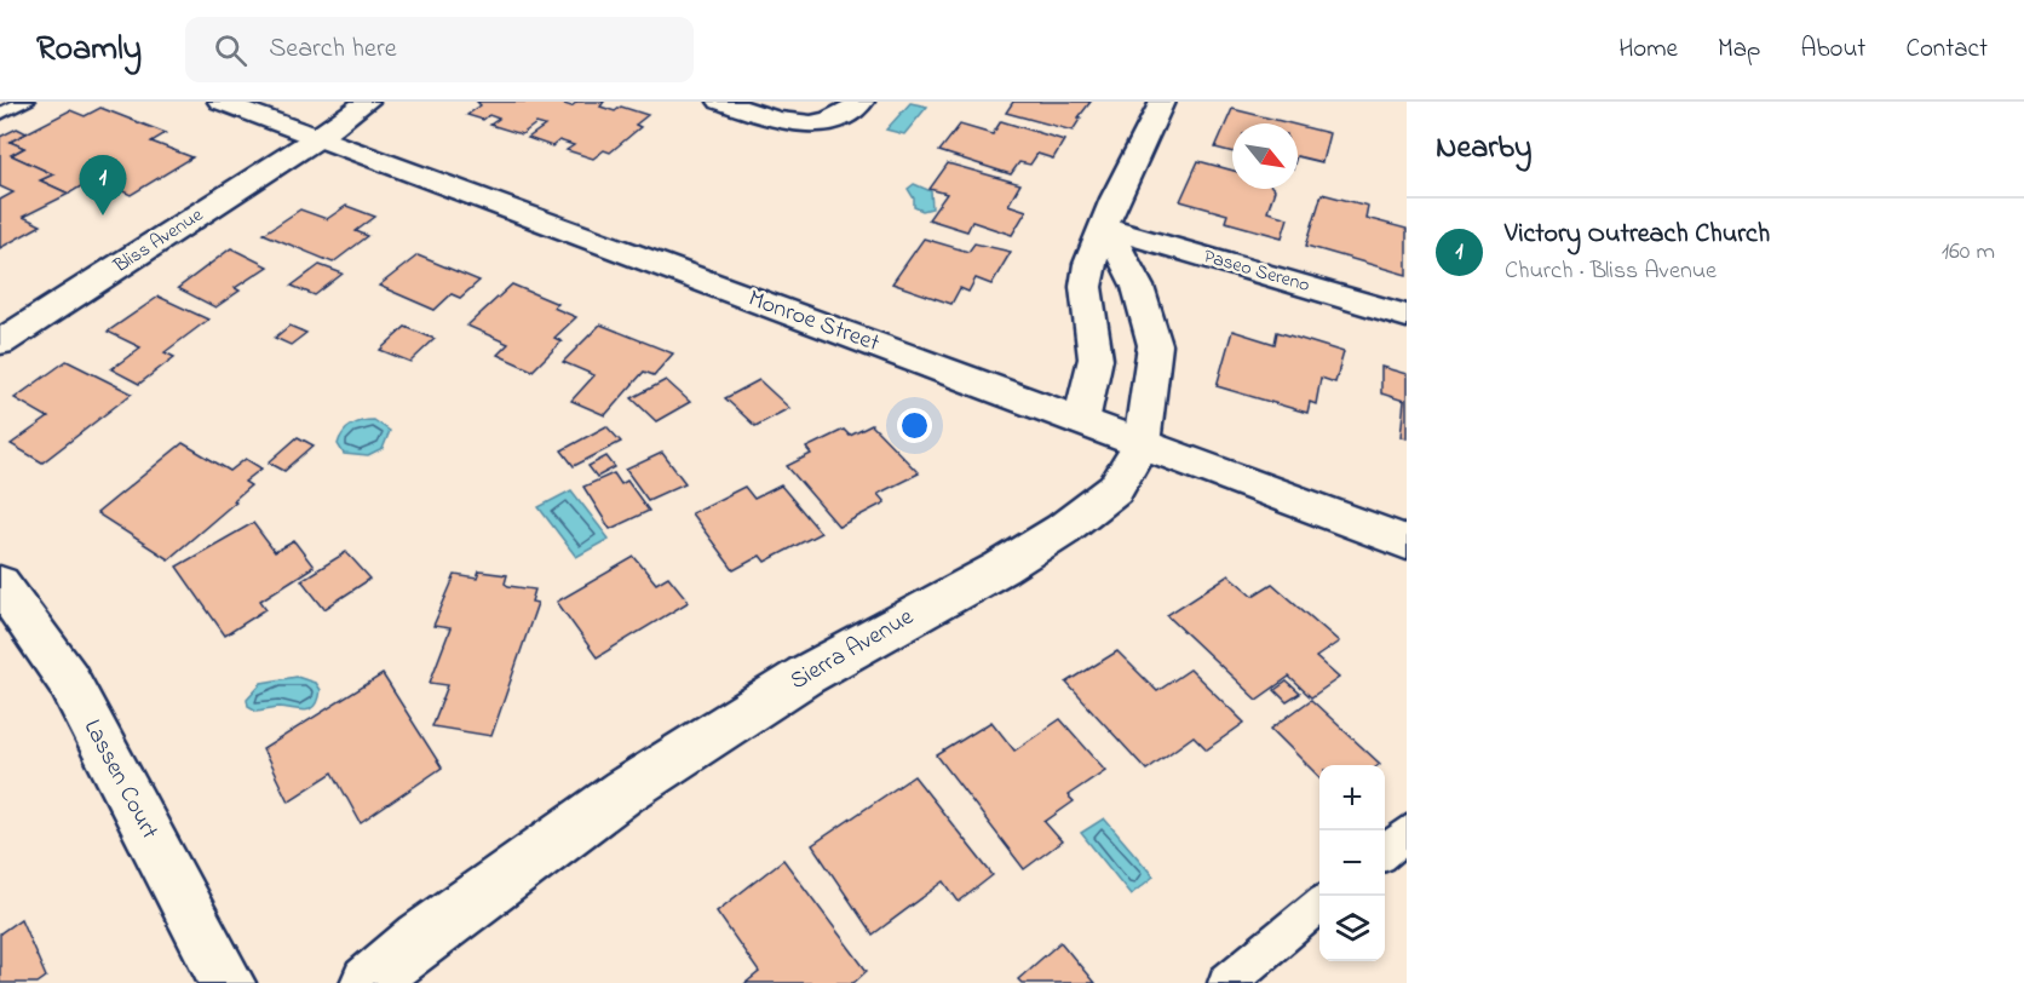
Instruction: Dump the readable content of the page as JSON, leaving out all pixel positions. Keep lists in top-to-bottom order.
{
  "streets": {
    "street": [
      "Bliss Avenue",
      "Paseo Sereno",
      "Monroe Street",
      "Sierra Avenue",
      "Lassen Court"
    ]
  },
  "crossings": [
    ["Bliss Avenue", "Monroe Street"],
    ["Paseo Sereno", "Sierra Avenue"],
    ["Monroe Street", "Sierra Avenue"]
  ],
  "north": "bottom right",
  "page": {
    "header": "Roamly",
    "search": "Search here",
    "nav": [
      "Home",
      "Map",
      "About",
      "Contact"
    ],
    "heading": "Nearby",
    "pins": "1",
    "list": [
      {
        "mark": "1",
        "name": "Victory Outreach Church",
        "note": "Church · Bliss Avenue",
        "value": "160 m"
      }
    ],
    "map_buttons": ["+", "−"]
  }
}
